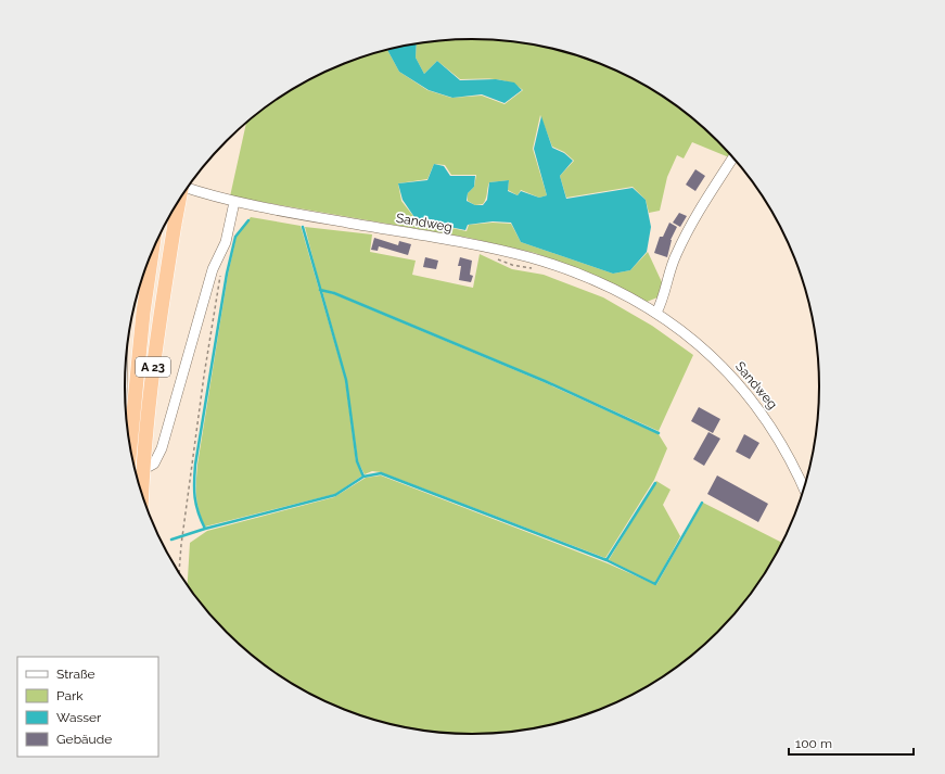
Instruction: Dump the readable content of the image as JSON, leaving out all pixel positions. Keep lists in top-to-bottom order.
{
  "streets": {
    "highway": ["A 23"],
    "street": ["Sandweg"]
  },
  "legend": [
    "Straße",
    "Park",
    "Wasser",
    "Gebäude"
  ],
  "scale_bar": "100 m"
}
